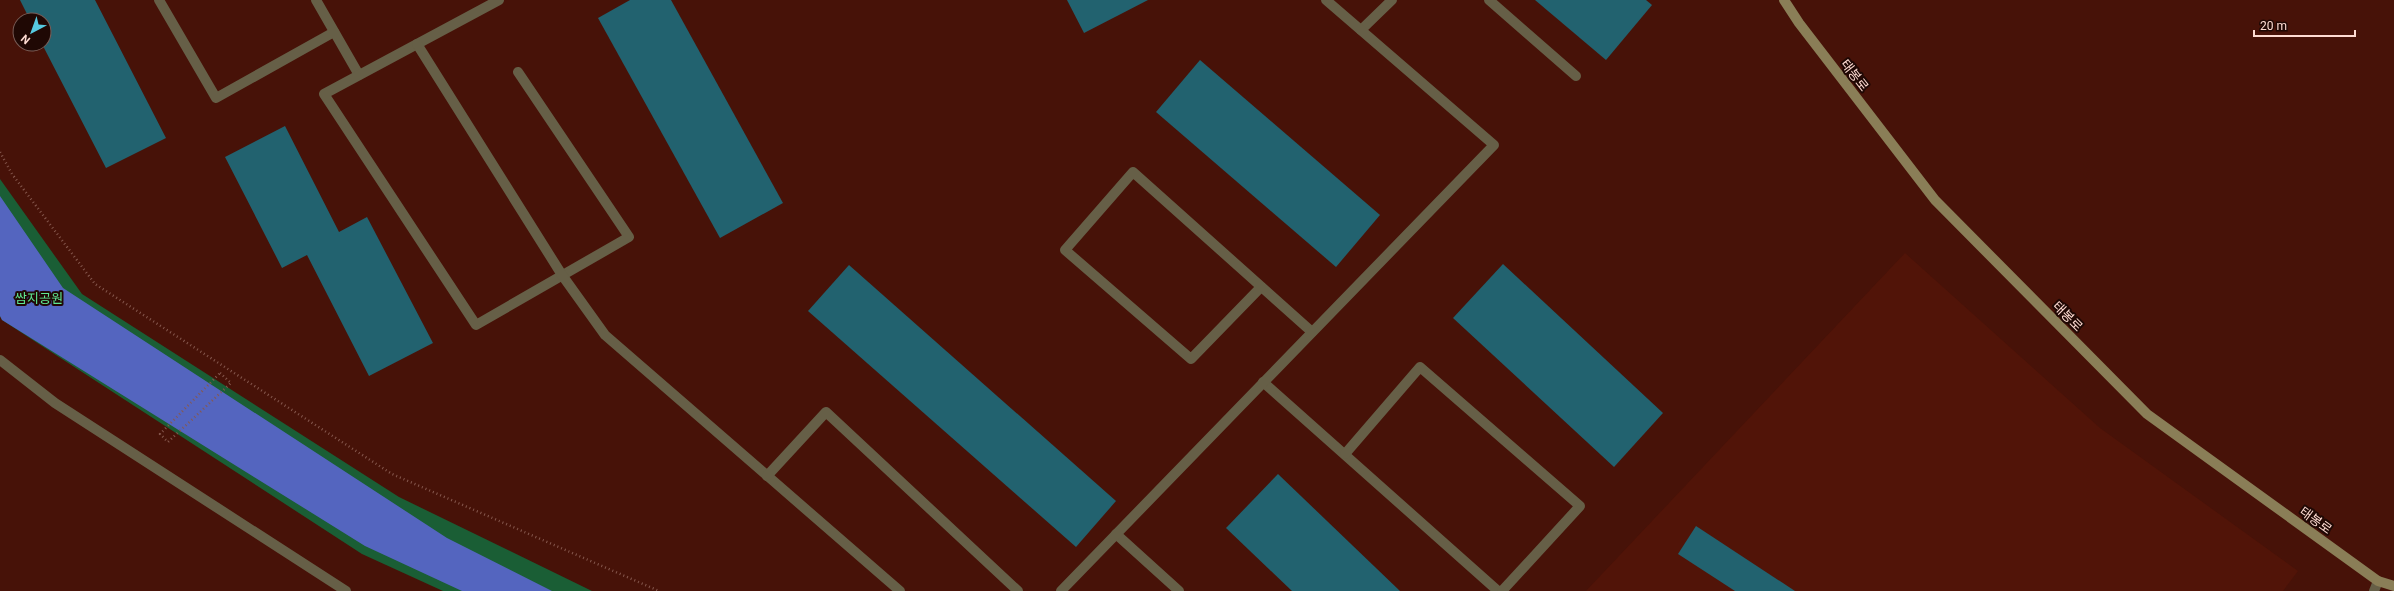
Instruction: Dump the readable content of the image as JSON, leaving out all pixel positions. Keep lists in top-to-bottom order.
{
  "streets": {
    "main road": ["태봉로"]
  },
  "parks": ["쌈지공원"],
  "scale_bar": "20 m",
  "north": "bottom left"
}
